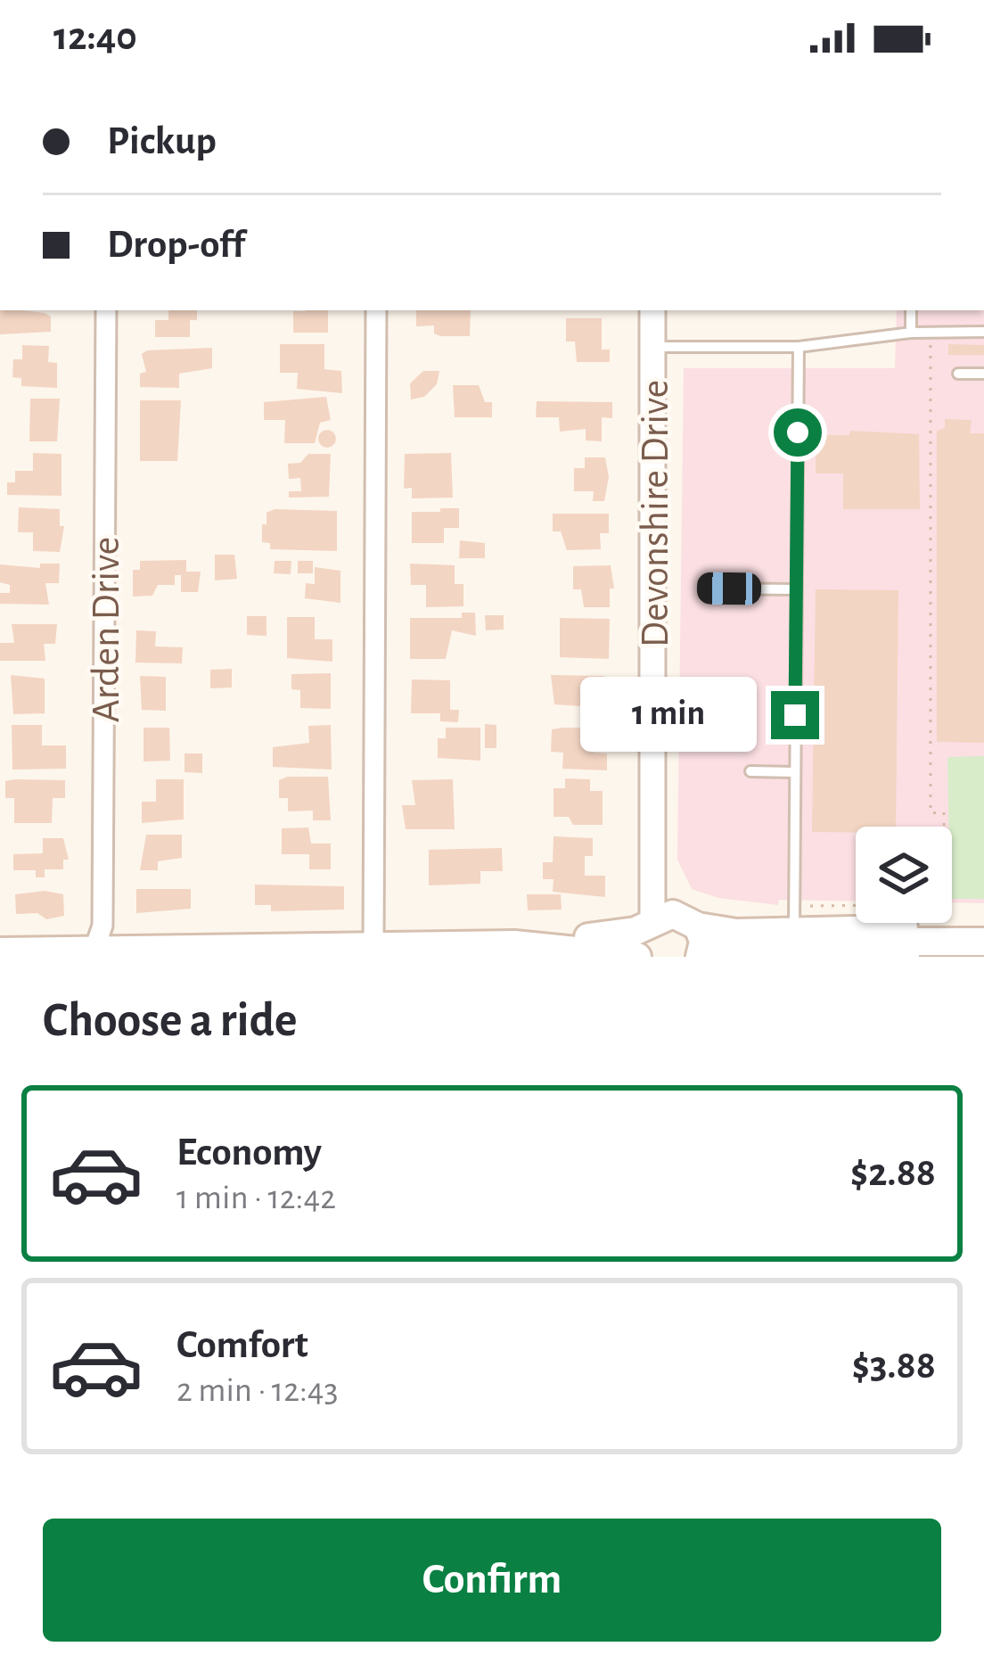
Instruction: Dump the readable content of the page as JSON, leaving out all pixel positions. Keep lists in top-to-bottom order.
{
  "streets": {
    "street": ["Devonshire Drive", "Arden Drive"]
  },
  "page": {
    "status": "12:40",
    "banner": ["Pickup", "Drop-off"],
    "bubble": "1 min",
    "heading": "Choose a ride",
    "list": [
      {
        "name": "Economy",
        "note": "1 min · 12:42",
        "value": "$2.88"
      },
      {
        "name": "Comfort",
        "note": "2 min · 12:43",
        "value": "$3.88"
      }
    ],
    "buttons": "Confirm"
  }
}
